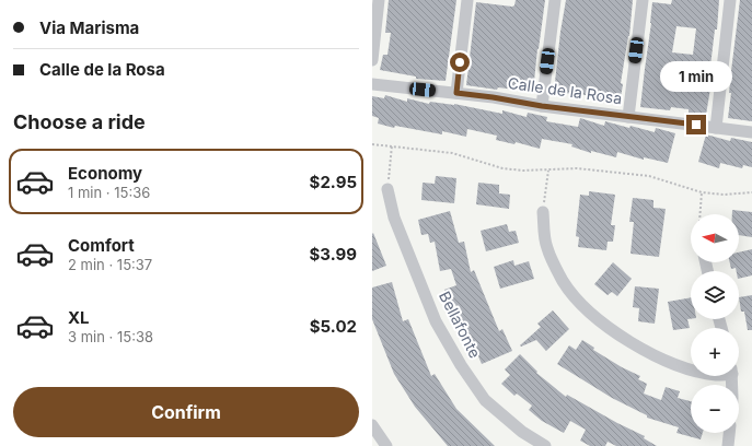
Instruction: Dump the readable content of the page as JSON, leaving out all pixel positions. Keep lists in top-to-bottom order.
{
  "streets": {
    "street": ["Calle de la Rosa", "Bellafonte"]
  },
  "north": "left",
  "page": {
    "banner": ["Via Marisma", "Calle de la Rosa"],
    "bubble": "1 min",
    "heading": "Choose a ride",
    "list": [
      {
        "name": "Economy",
        "note": "1 min · 15:36",
        "value": "$2.95"
      },
      {
        "name": "Comfort",
        "note": "2 min · 15:37",
        "value": "$3.99"
      },
      {
        "name": "XL",
        "note": "3 min · 15:38",
        "value": "$5.02"
      }
    ],
    "map_buttons": ["+", "−"],
    "buttons": "Confirm"
  }
}
